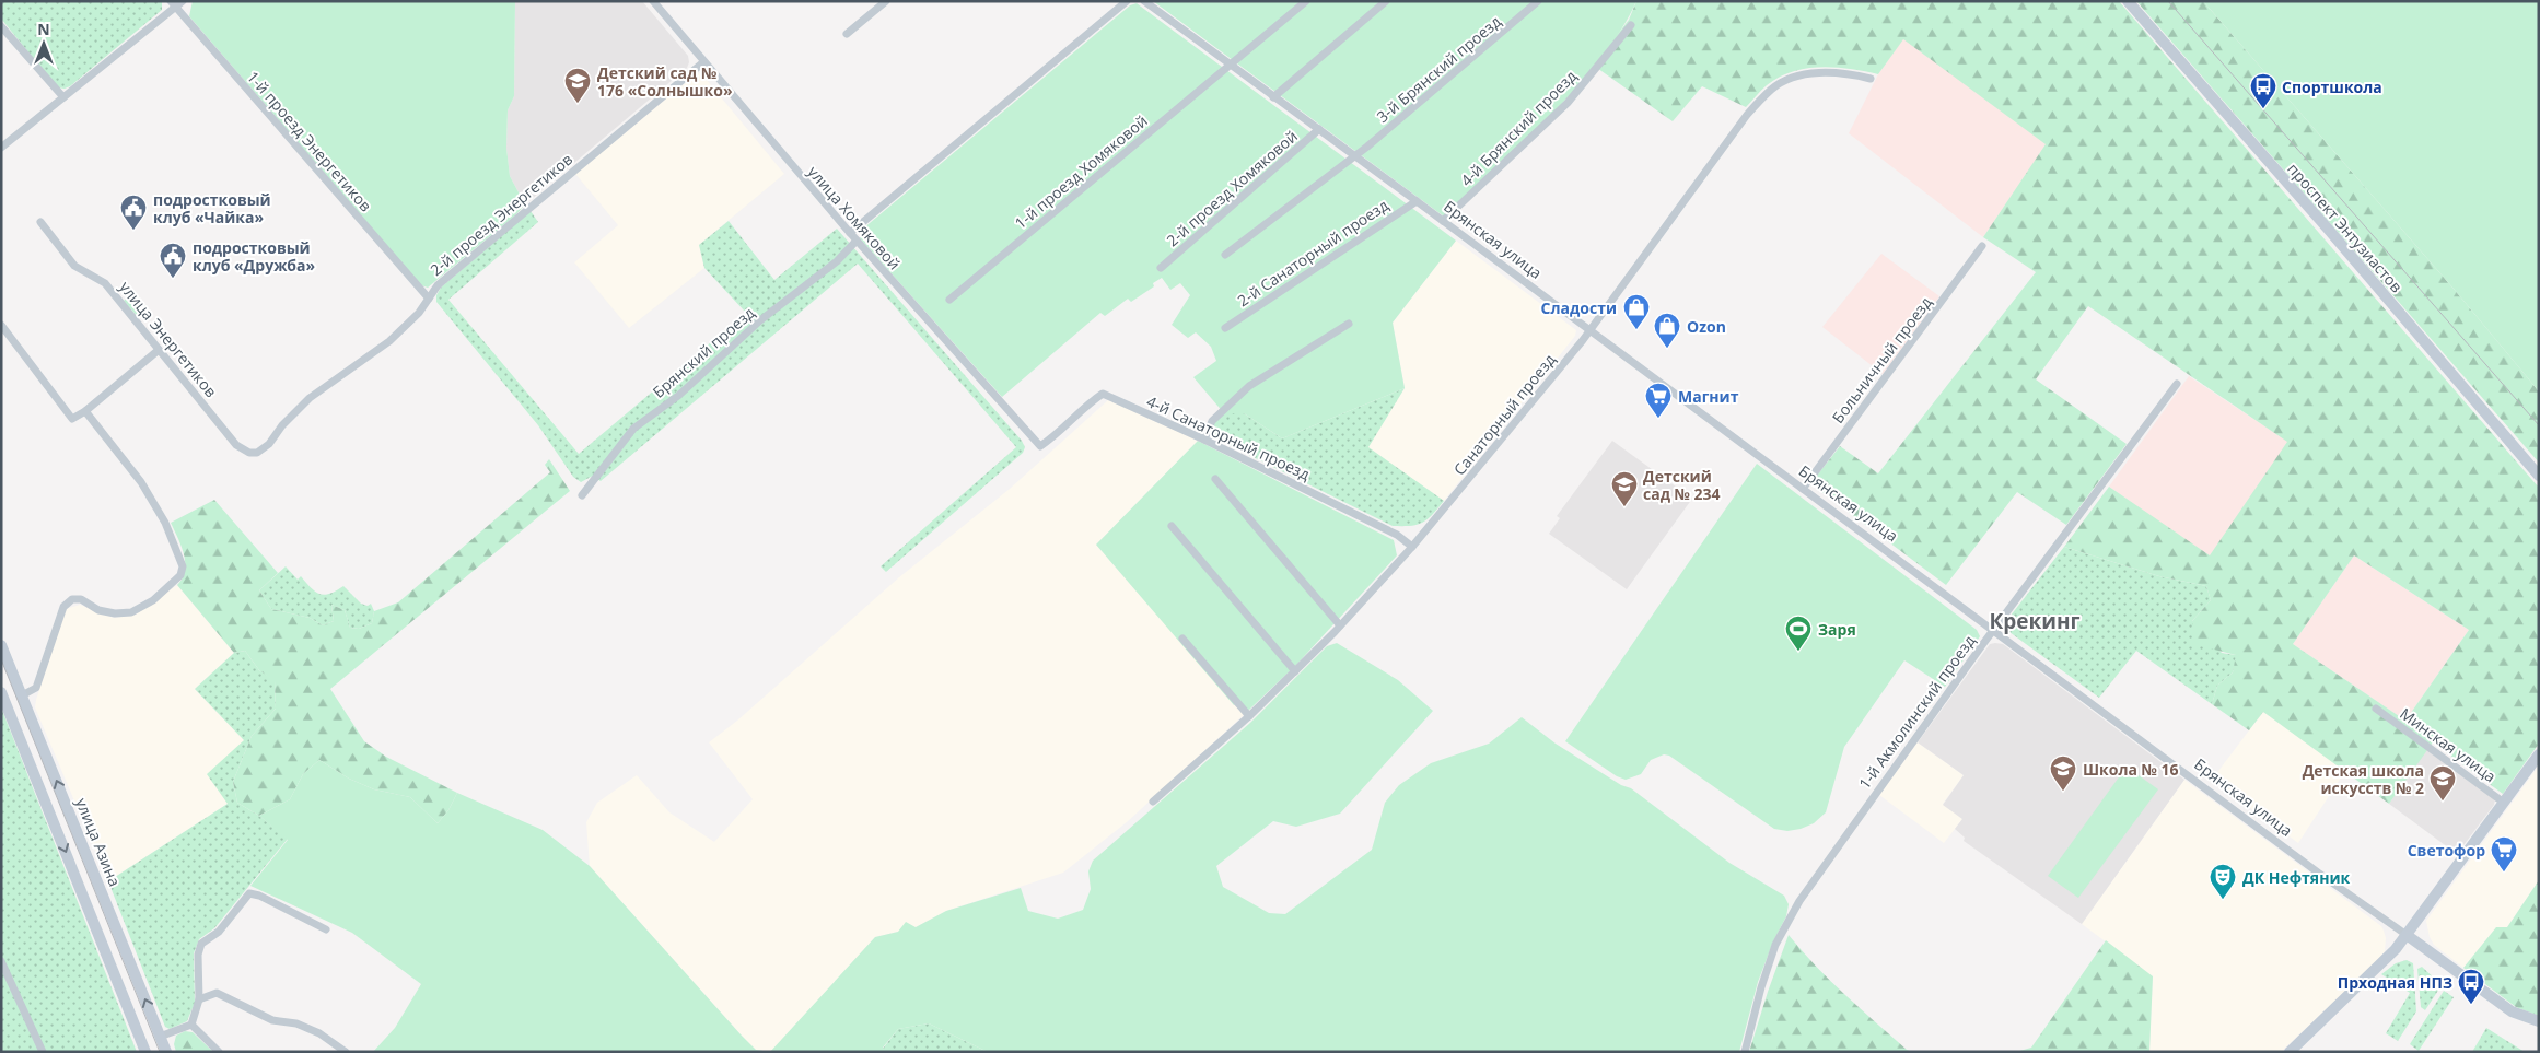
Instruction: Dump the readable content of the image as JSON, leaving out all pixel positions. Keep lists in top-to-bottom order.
{
  "streets": {
    "street": [
      "3-й Брянский проезд",
      "4-й Брянский проезд",
      "1-й проезд Энергетиков",
      "1-й проезд Хомяковой",
      "2-й проезд Хомяковой",
      "2-й проезд Энергетиков",
      "улица Хомяковой",
      "проспект Энтузиастов",
      "Брянская улица",
      "2-й Санаторный проезд",
      "улица Энергетиков",
      "Брянский проезд",
      "Больничный проезд",
      "Санаторный проезд",
      "4-й Санаторный проезд",
      "1-й Акмолинский проезд",
      "Минская улица",
      "улица Азина"
    ]
  },
  "crossings": [
    ["3-й Брянский проезд", "Брянская улица"],
    ["4-й Брянский проезд", "Брянская улица"],
    ["1-й проезд Энергетиков", "2-й проезд Энергетиков"],
    ["1-й проезд Хомяковой", "Брянская улица"],
    ["2-й проезд Хомяковой", "Брянская улица"],
    ["2-й проезд Энергетиков", "улица Хомяковой"],
    ["2-й проезд Энергетиков", "улица Энергетиков"],
    ["улица Хомяковой", "Брянский проезд"],
    ["улица Хомяковой", "4-й Санаторный проезд"],
    ["Брянская улица", "2-й Санаторный проезд"],
    ["Брянская улица", "Больничный проезд"],
    ["Брянская улица", "Санаторный проезд"],
    ["Брянская улица", "1-й Акмолинский проезд"],
    ["Санаторный проезд", "4-й Санаторный проезд"]
  ],
  "districts": ["Крекинг"],
  "places": {
    "school or university": [
      "Детский сад № 176 «Солнышко»",
      "Детский сад № 234",
      "Школа № 16",
      "Детская школа искусств № 2"
    ],
    "bus stop": ["Спортшкола", "Прходная НПЗ"],
    "public building": ["подростковый клуб «Чайка»", "подростковый клуб «Дружба»"],
    "shop": ["Сладости", "Ozon"],
    "supermarket": ["Магнит", "Светофор"],
    "sports": ["Заря"],
    "theatre": ["ДК Нефтяник"]
  },
  "north": "top"
}
